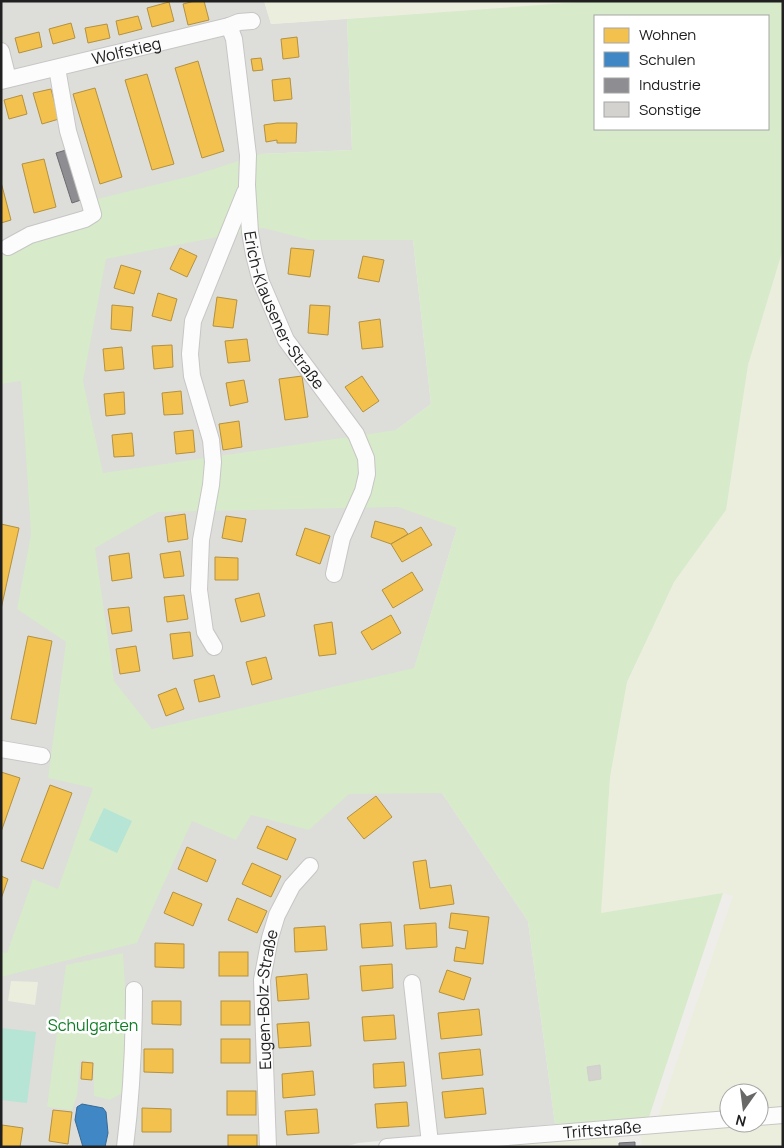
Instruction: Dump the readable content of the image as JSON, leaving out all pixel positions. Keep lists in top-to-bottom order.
{
  "streets": {
    "street": [
      "Wolfstieg",
      "Erich-Klausener-Straße",
      "Eugen-Bolz-Straße",
      "Triftstraße"
    ]
  },
  "crossings": [
    ["Wolfstieg", "Erich-Klausener-Straße"]
  ],
  "parks": ["Schulgarten"],
  "legend": [
    "Wohnen",
    "Schulen",
    "Industrie",
    "Sonstige"
  ],
  "north": "bottom"
}
